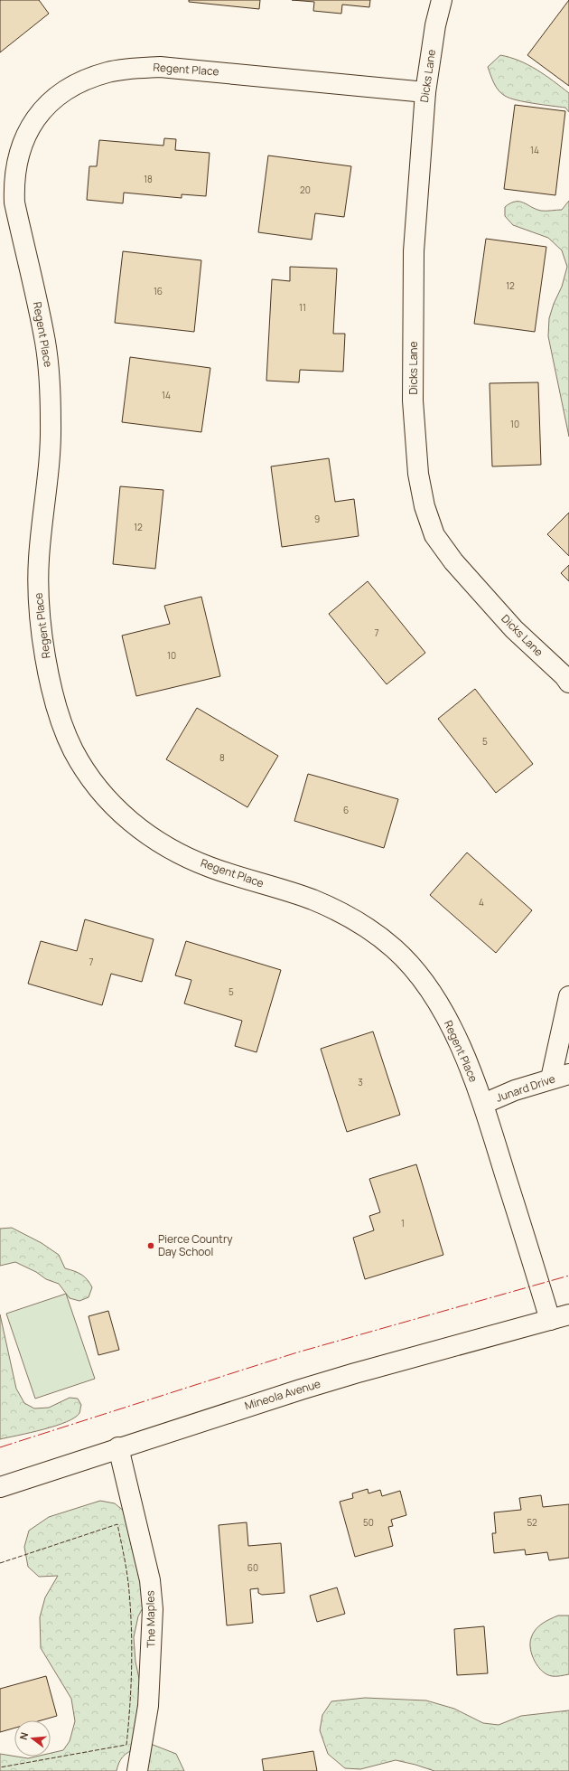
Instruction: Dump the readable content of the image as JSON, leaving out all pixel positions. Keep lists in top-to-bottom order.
{
  "streets": {
    "street": [
      "Regent Place",
      "Dicks Lane",
      "Junard Drive",
      "Mineola Avenue",
      "The Maples"
    ]
  },
  "crossings": [
    ["Regent Place", "Dicks Lane"],
    ["Regent Place", "Junard Drive"],
    ["Regent Place", "Mineola Avenue"],
    ["Mineola Avenue", "The Maples"]
  ],
  "places": ["Pierce Country Day School"],
  "house_numbers": [
    "14",
    "18",
    "20",
    "12",
    "16",
    "11",
    "14",
    "10",
    "9",
    "12",
    "7",
    "10",
    "5",
    "8",
    "6",
    "4",
    "7",
    "5",
    "3",
    "1",
    "50",
    "52",
    "60"
  ],
  "north": "left"
}
